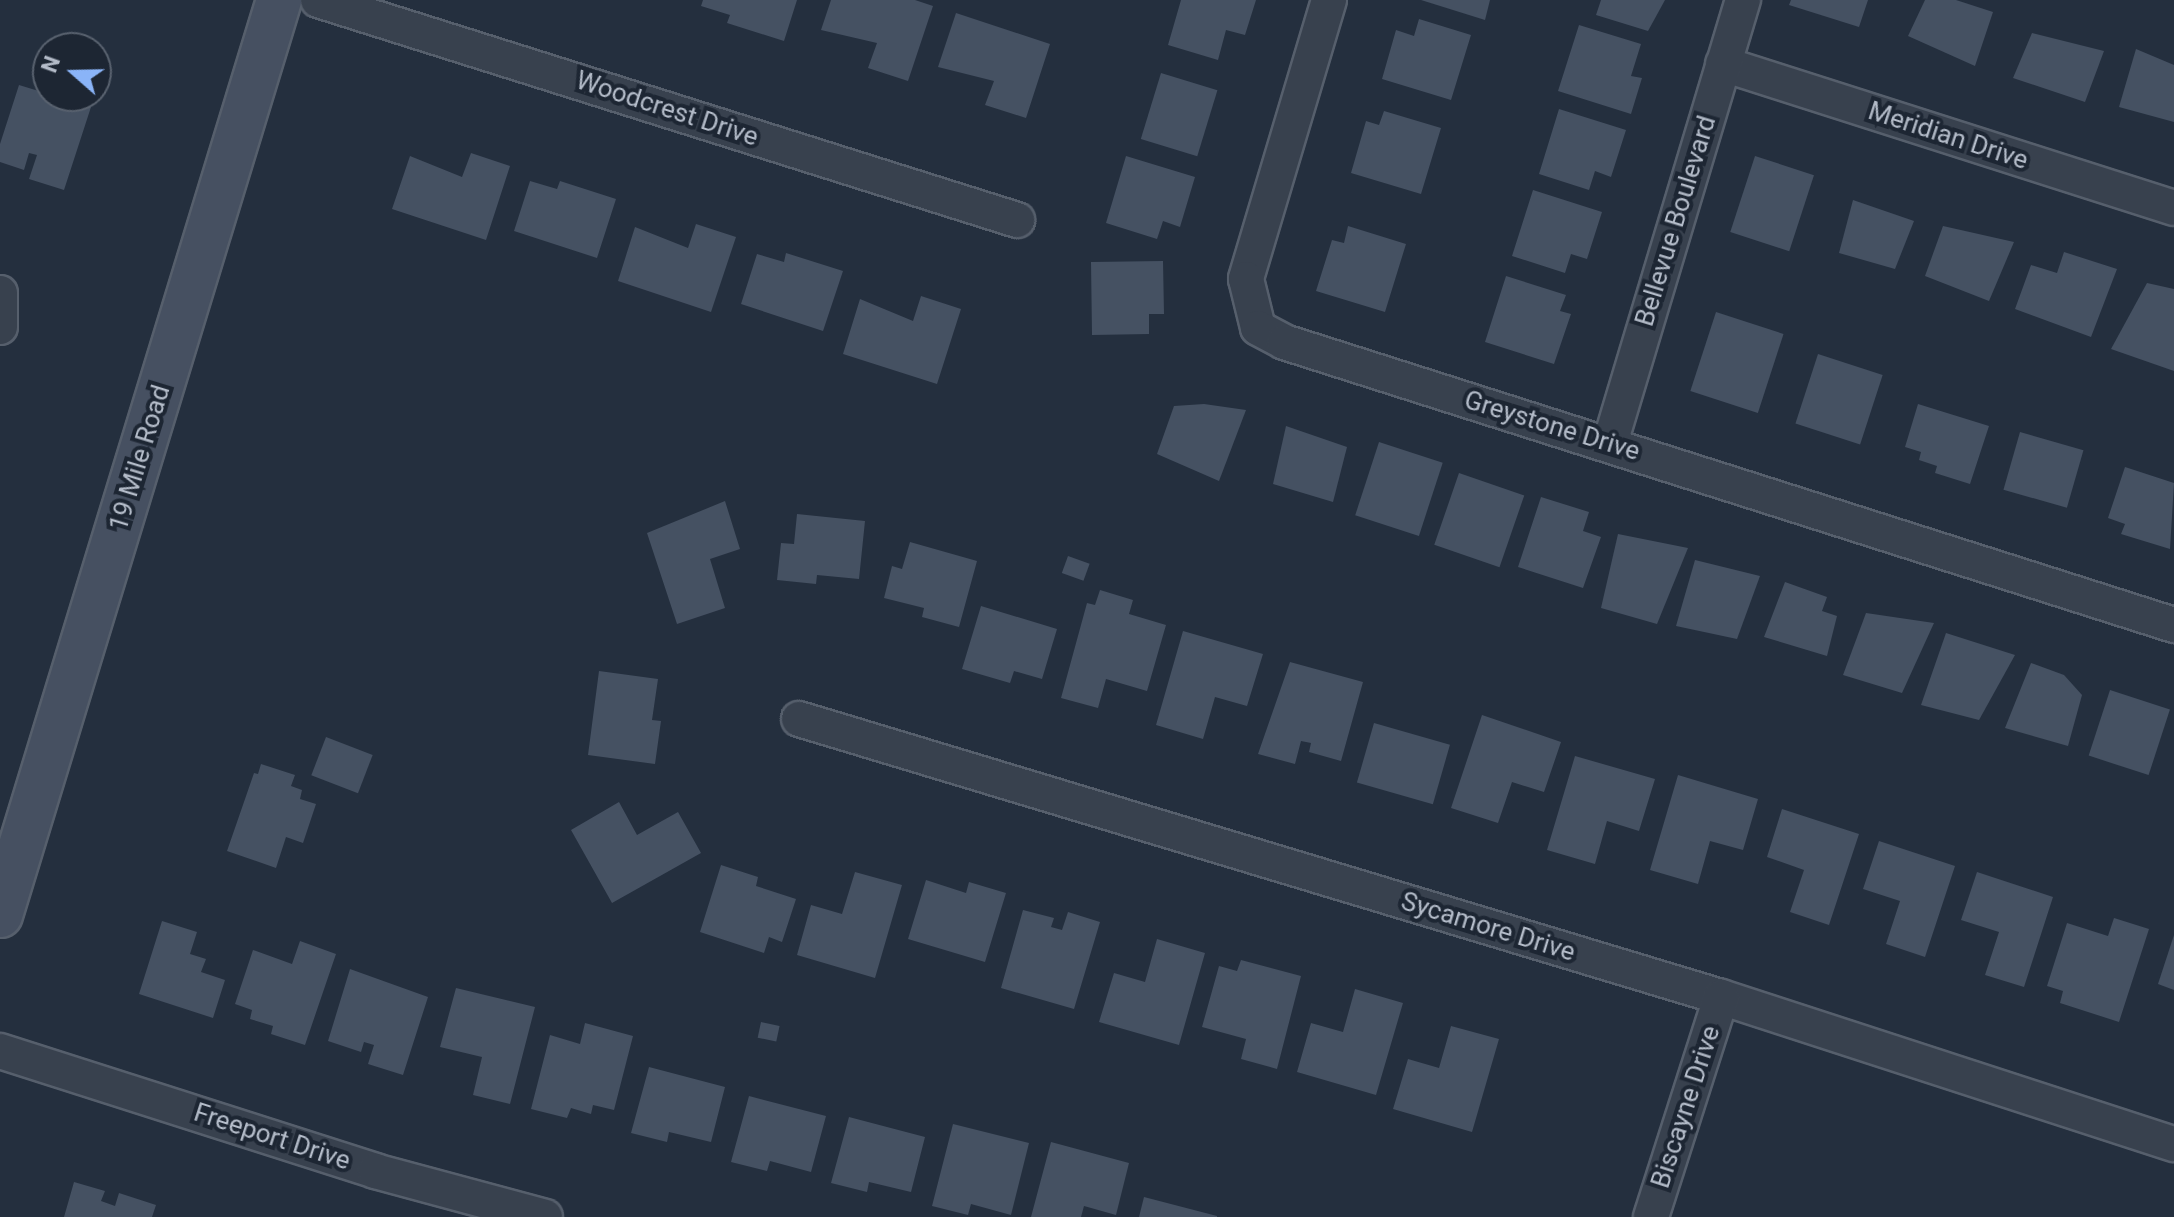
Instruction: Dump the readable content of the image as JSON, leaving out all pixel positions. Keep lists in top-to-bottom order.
{
  "streets": {
    "street": [
      "Woodcrest Drive",
      "Meridian Drive",
      "Bellevue Boulevard",
      "Greystone Drive",
      "19 Mile Road",
      "Sycamore Drive",
      "Biscayne Drive",
      "Freeport Drive"
    ]
  },
  "crossings": [
    ["Meridian Drive", "Bellevue Boulevard"],
    ["Bellevue Boulevard", "Greystone Drive"],
    ["Sycamore Drive", "Biscayne Drive"]
  ],
  "north": "left"
}
